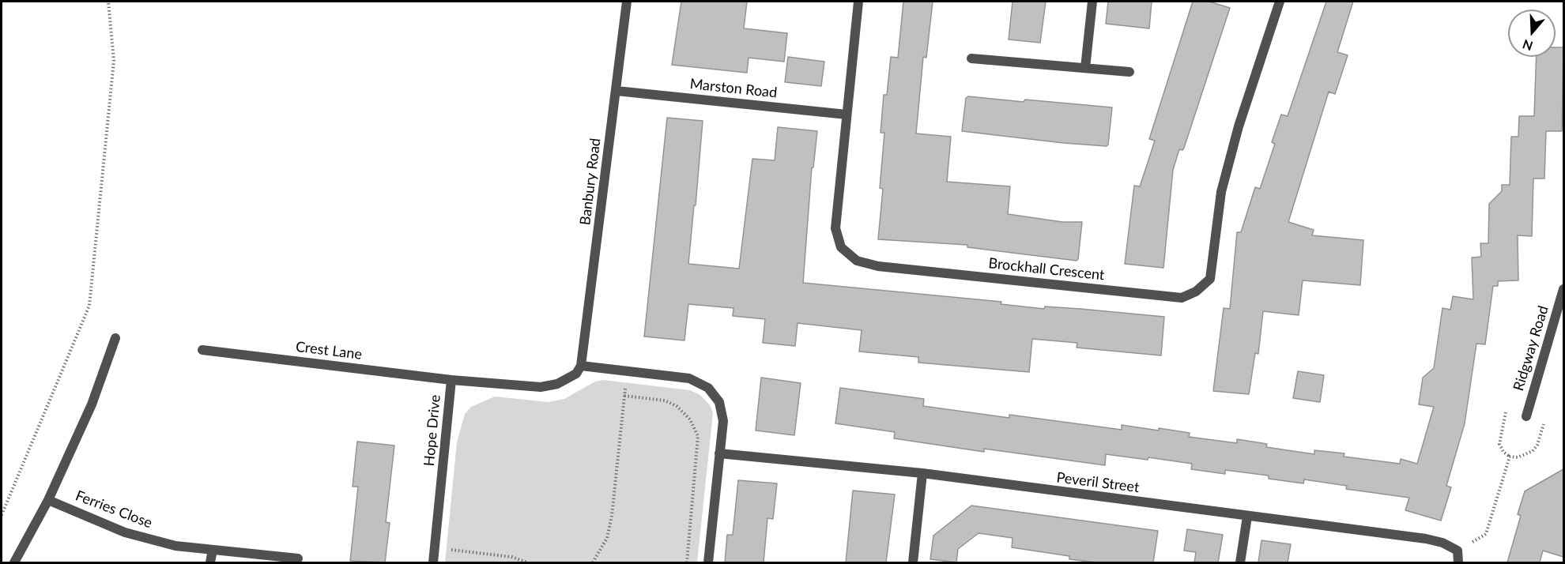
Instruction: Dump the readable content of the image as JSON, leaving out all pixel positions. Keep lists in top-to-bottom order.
{
  "streets": {
    "street": [
      "Marston Road",
      "Banbury Road",
      "Brockhall Crescent",
      "Ridgway Road",
      "Crest Lane",
      "Hope Drive",
      "Peveril Street",
      "Ferries Close"
    ]
  },
  "crossings": [
    ["Marston Road", "Banbury Road"],
    ["Marston Road", "Brockhall Crescent"],
    ["Banbury Road", "Hope Drive"],
    ["Crest Lane", "Hope Drive"]
  ],
  "north": "bottom"
}
